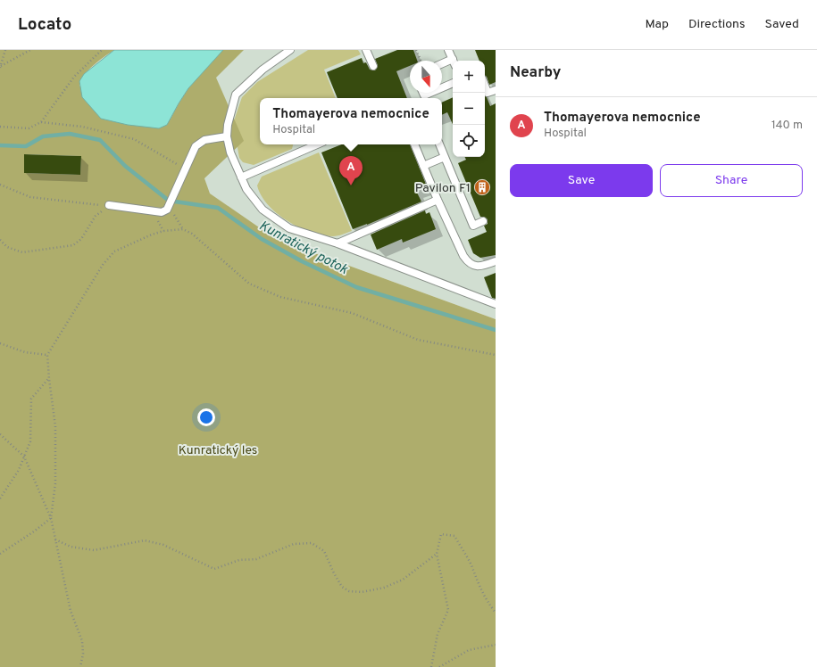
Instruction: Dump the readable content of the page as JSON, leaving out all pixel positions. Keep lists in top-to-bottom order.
{
  "water": ["Kunratický potok"],
  "parks": ["Kunratický les"],
  "places": {
    "building": ["Pavilon F1"]
  },
  "north": "bottom",
  "page": {
    "header": "Locato",
    "nav": ["Map", "Directions", "Saved"],
    "heading": "Nearby",
    "map_buttons": ["+", "−"],
    "list": [
      {
        "mark": "A",
        "name": "Thomayerova nemocnice",
        "note": "Hospital",
        "value": "140 m"
      }
    ],
    "popup": ["Thomayerova nemocnice", "Hospital"],
    "buttons": ["Save", "Share"],
    "pins": "A"
  }
}
